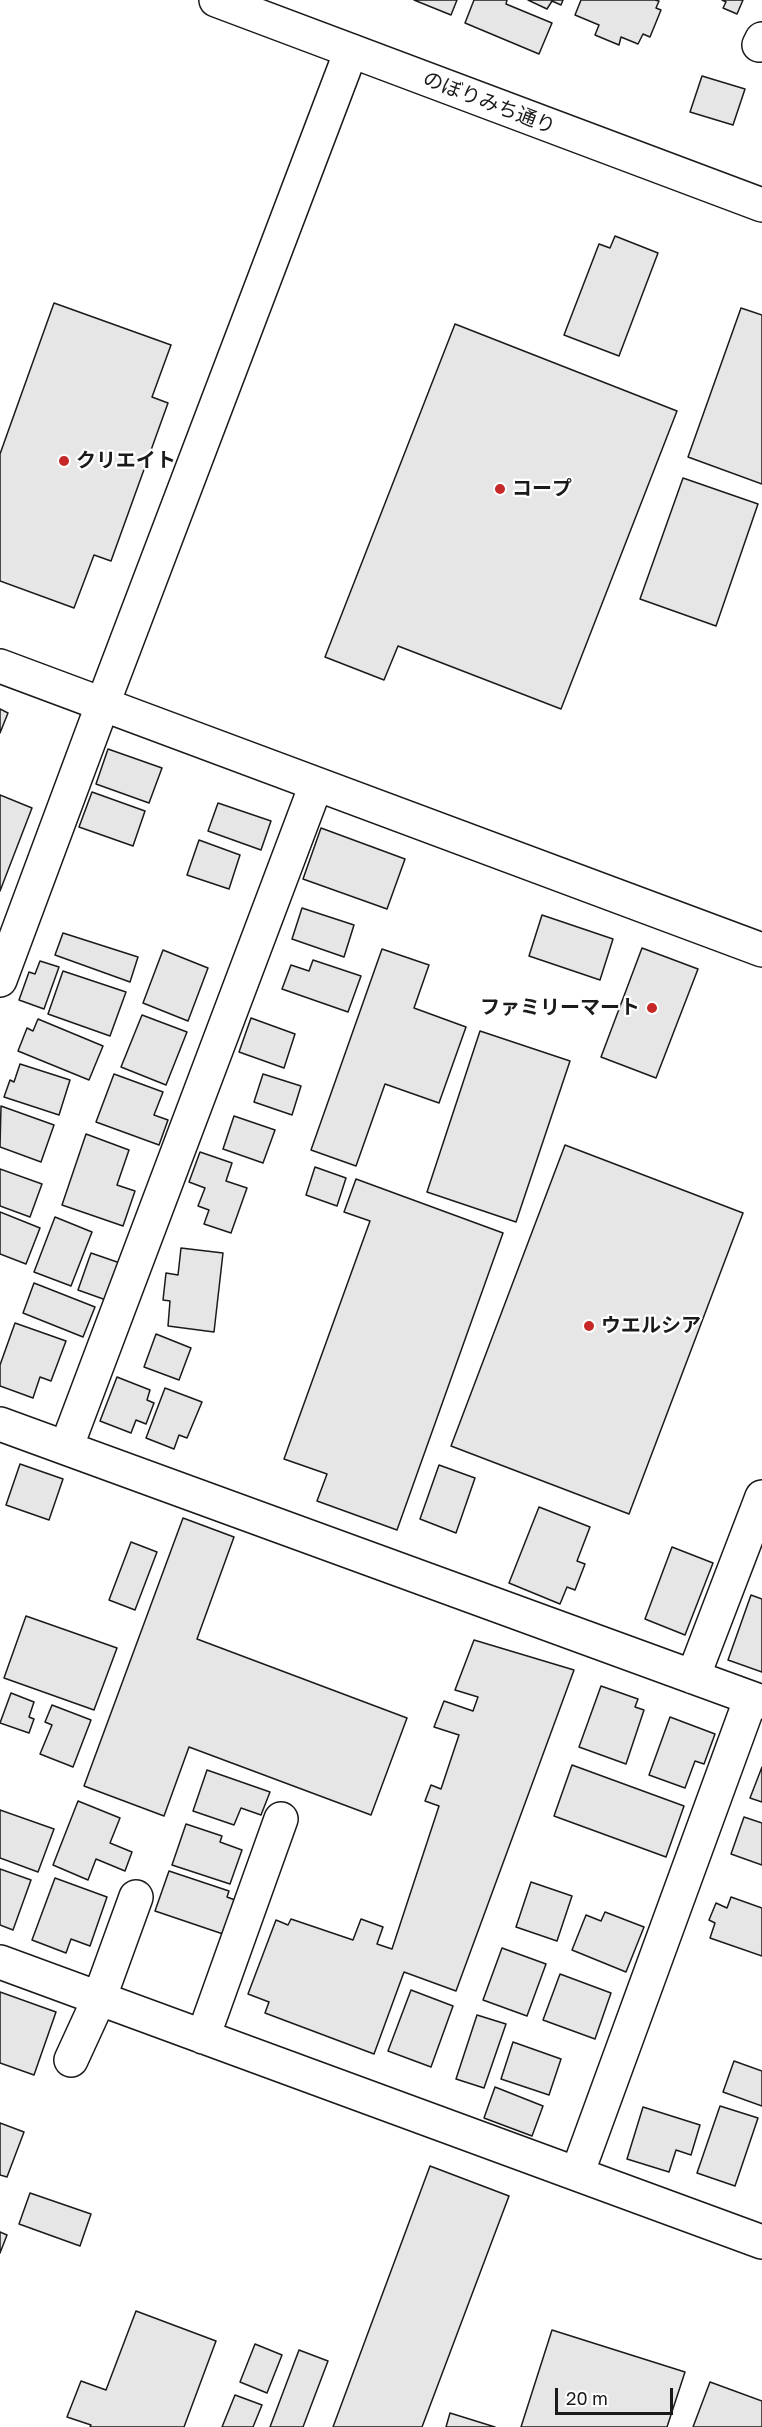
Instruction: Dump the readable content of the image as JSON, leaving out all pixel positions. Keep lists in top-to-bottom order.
{
  "streets": {
    "street": ["のぼりみち通り"]
  },
  "places": [
    "クリエイト",
    "コープ",
    "ファミリーマート",
    "ウエルシア"
  ],
  "scale_bar": "20 m"
}
